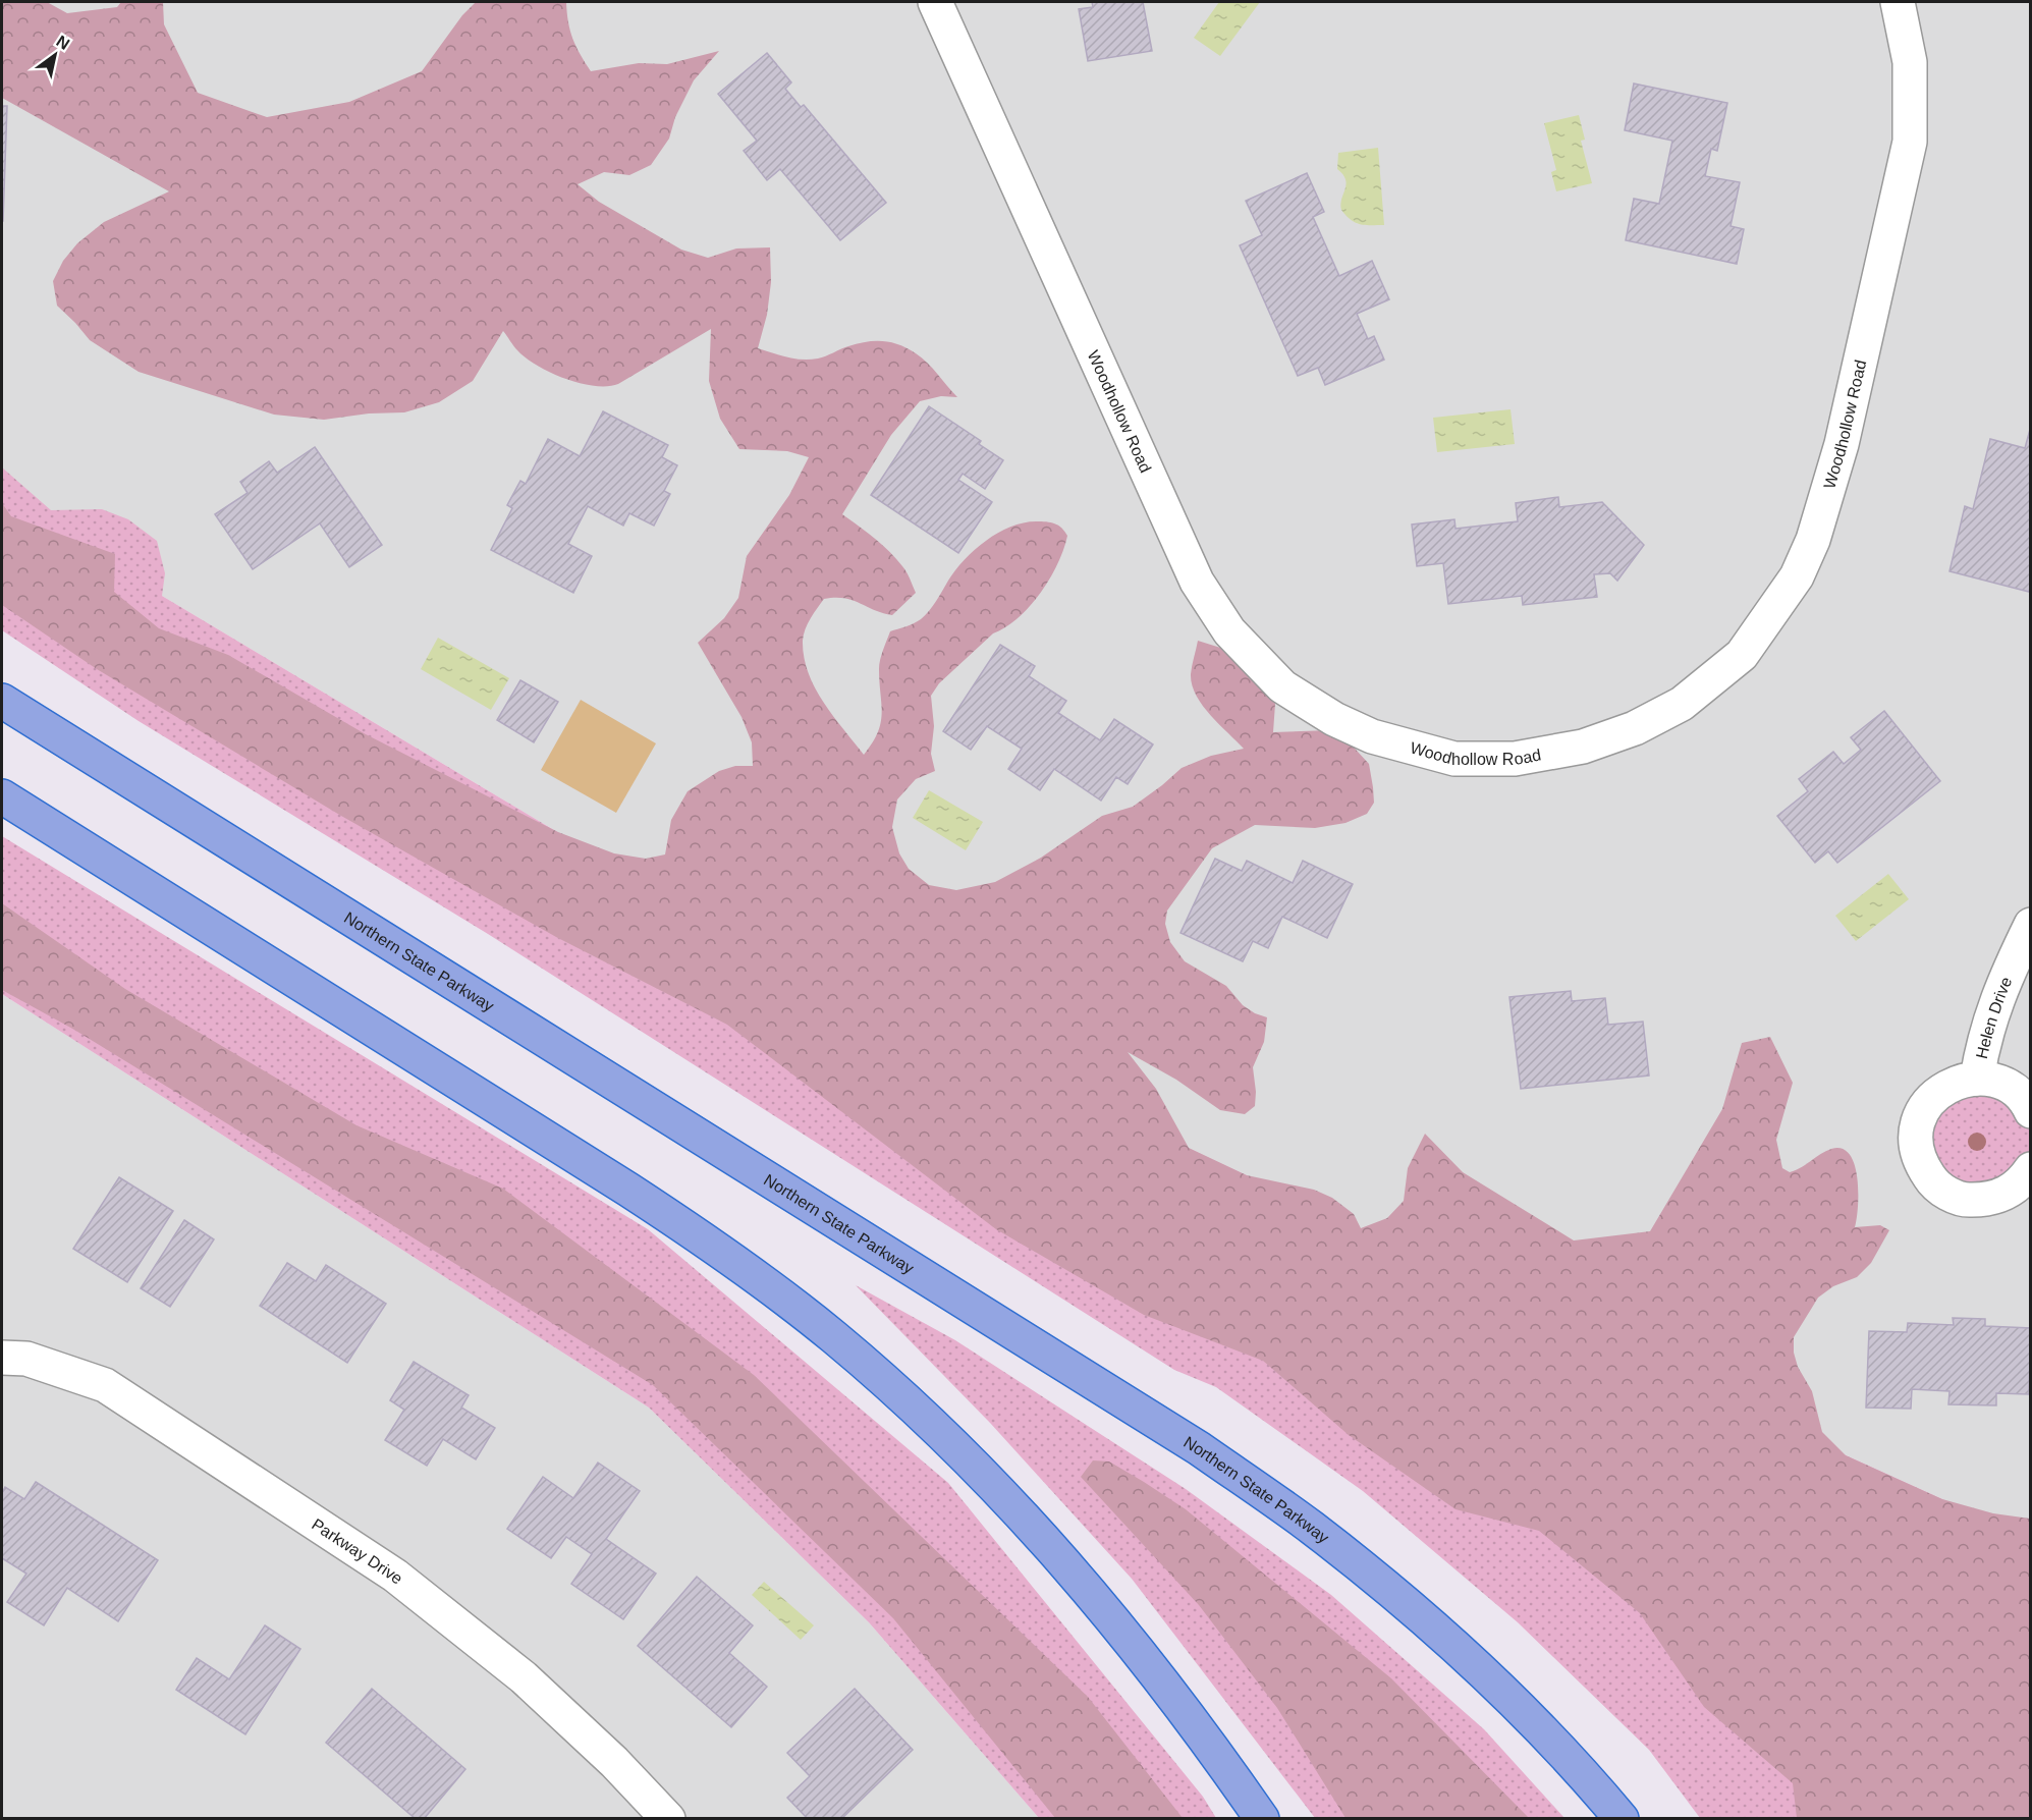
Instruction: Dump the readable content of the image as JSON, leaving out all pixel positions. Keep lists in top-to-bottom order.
{
  "streets": {
    "highway": ["Northern State Parkway"],
    "street": ["Woodhollow Road", "Helen Drive", "Parkway Drive"]
  },
  "north": "top right"
}
